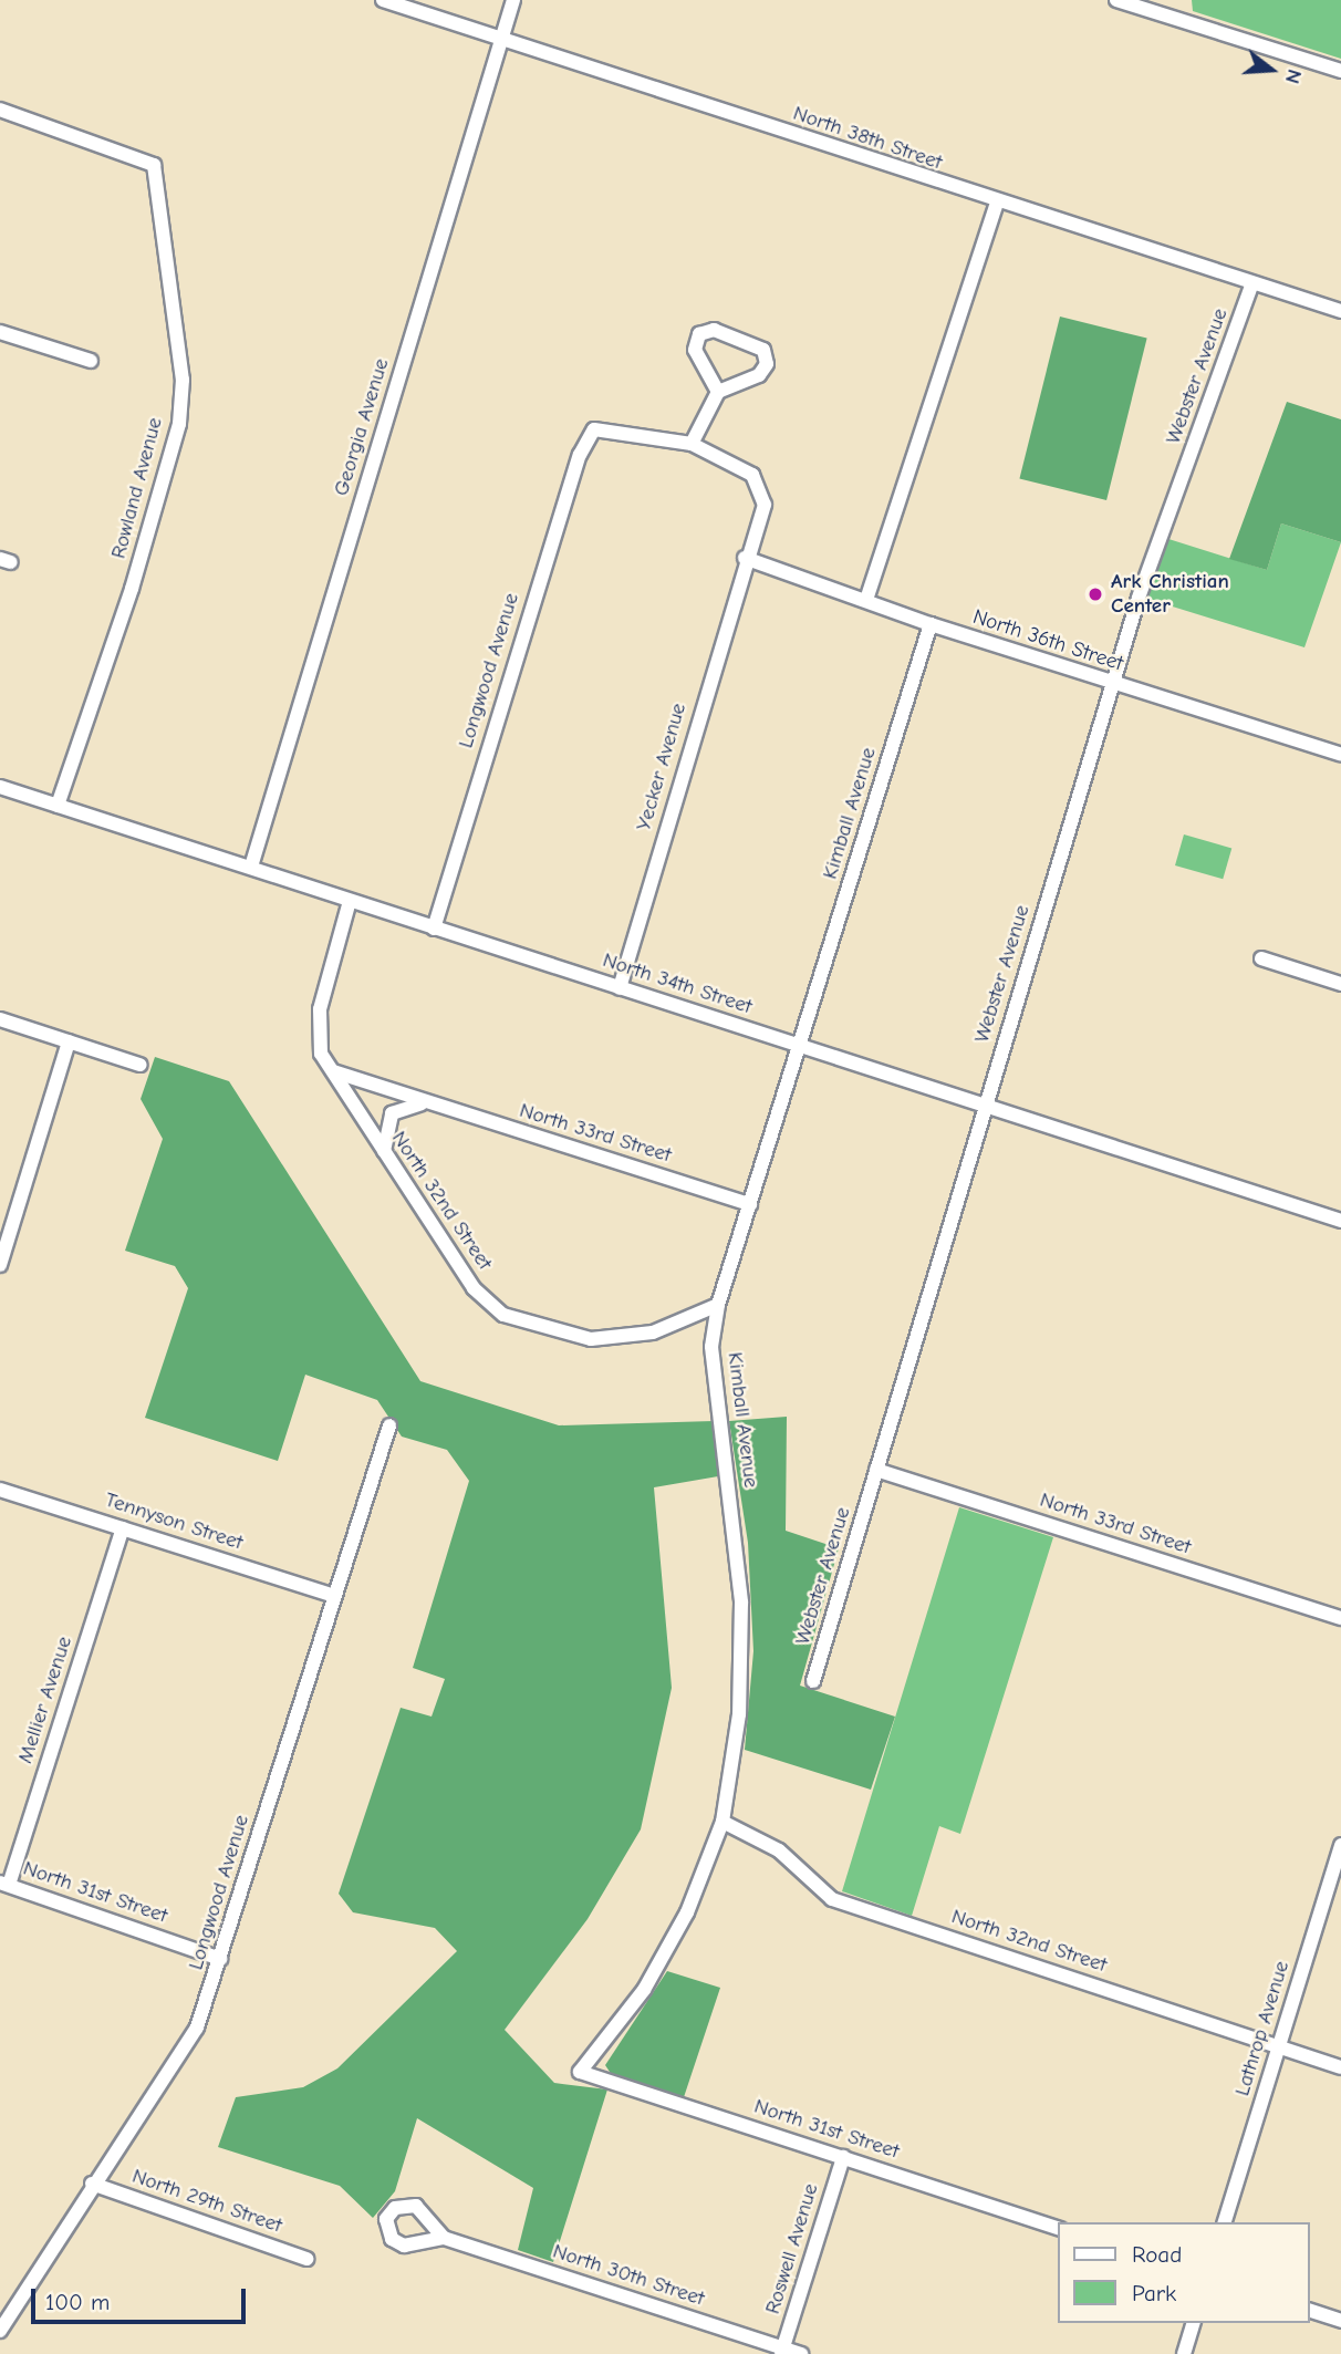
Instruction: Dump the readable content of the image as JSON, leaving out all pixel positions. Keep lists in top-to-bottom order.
{
  "streets": {
    "street": [
      "North 38th Street",
      "Webster Avenue",
      "Georgia Avenue",
      "Rowland Avenue",
      "North 36th Street",
      "Longwood Avenue",
      "Yecker Avenue",
      "Kimball Avenue",
      "North 34th Street",
      "North 33rd Street",
      "North 32nd Street",
      "Tennyson Street",
      "Mellier Avenue",
      "North 31st Street",
      "Lathrop Avenue",
      "North 29th Street",
      "Roswell Avenue",
      "North 30th Street"
    ]
  },
  "crossings": [
    ["North 38th Street", "Webster Avenue"],
    ["North 38th Street", "Georgia Avenue"],
    ["Webster Avenue", "North 36th Street"],
    ["Webster Avenue", "North 34th Street"],
    ["Webster Avenue", "North 33rd Street"],
    ["Georgia Avenue", "North 34th Street"],
    ["Rowland Avenue", "North 34th Street"],
    ["North 36th Street", "Yecker Avenue"],
    ["North 36th Street", "Kimball Avenue"],
    ["Longwood Avenue", "Yecker Avenue"],
    ["Longwood Avenue", "North 34th Street"],
    ["Longwood Avenue", "Tennyson Street"],
    ["Longwood Avenue", "North 31st Street"],
    ["Longwood Avenue", "North 29th Street"],
    ["Yecker Avenue", "North 34th Street"],
    ["Kimball Avenue", "North 34th Street"],
    ["Kimball Avenue", "North 33rd Street"],
    ["Kimball Avenue", "North 32nd Street"],
    ["Kimball Avenue", "North 31st Street"],
    ["North 33rd Street", "North 32nd Street"],
    ["North 32nd Street", "Lathrop Avenue"],
    ["Tennyson Street", "Mellier Avenue"],
    ["Mellier Avenue", "North 31st Street"],
    ["North 31st Street", "Roswell Avenue"],
    ["Roswell Avenue", "North 30th Street"]
  ],
  "places": ["Ark Christian Center"],
  "legend": ["Road", "Park"],
  "scale_bar": "100 m",
  "north": "right"
}
